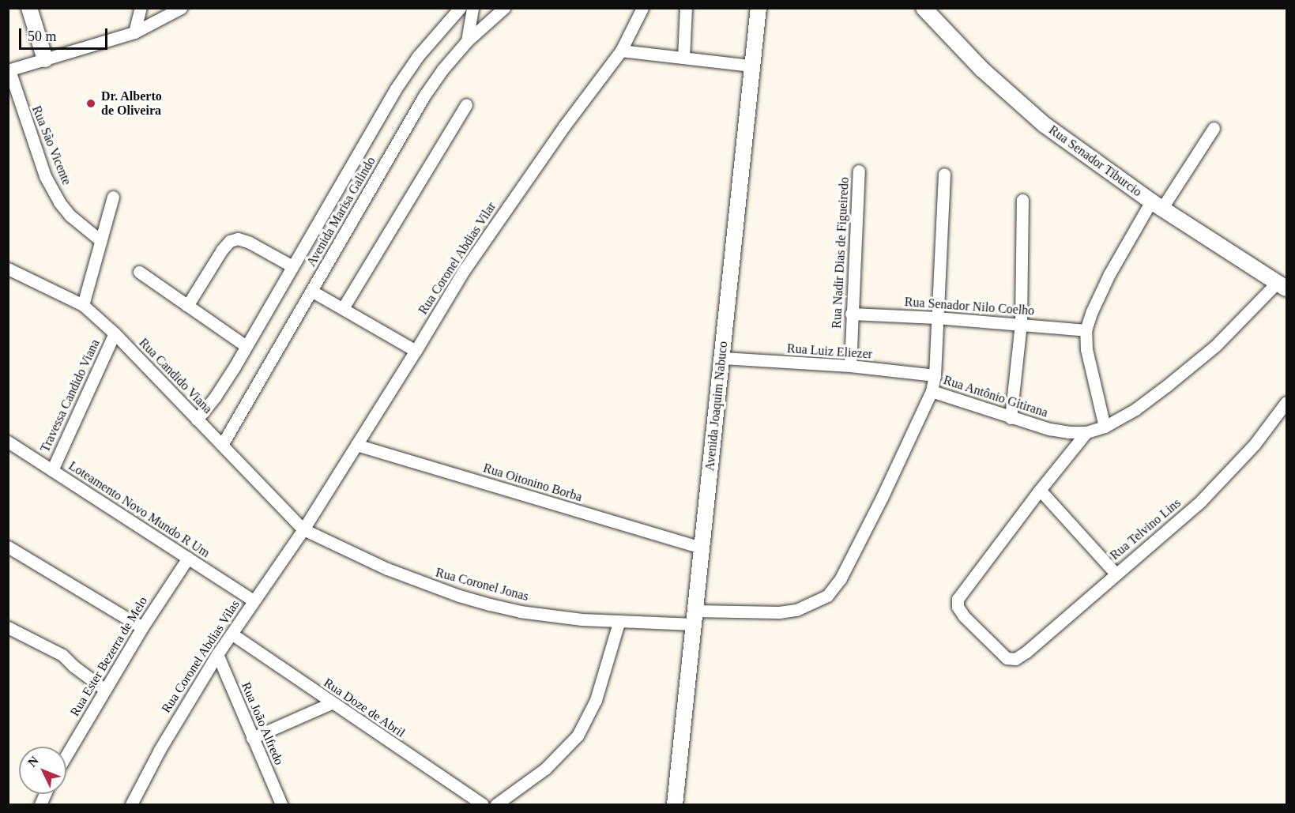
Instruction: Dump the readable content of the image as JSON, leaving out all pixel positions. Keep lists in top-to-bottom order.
{
  "streets": {
    "street": [
      "Rua São Vicente",
      "Rua Senador Tiburcio",
      "Avenida Marisa Galindo",
      "Rua Nadir Dias de Figueiredo",
      "Rua Coronel Abdias Vilar",
      "Rua Senador Nilo Coelho",
      "Rua Luiz Eliezer",
      "Rua Candido Viana",
      "Travessa Candido Viana",
      "Rua Antônio Gitirana",
      "Avenida Joaquim Nabuco",
      "Rua Oitonino Borba",
      "Loteamento Novo Mundo R Um",
      "Rua Telvino Lins",
      "Rua Coronel Jonas",
      "Rua Ester Bezerra de Melo",
      "Rua Coronel Abdias Vilas",
      "Rua Doze de Abril",
      "Rua João Alfredo"
    ]
  },
  "crossings": [
    ["Rua Senador Tiburcio", "Rua Antônio Gitirana"],
    ["Avenida Marisa Galindo", "Rua Candido Viana"],
    ["Rua Nadir Dias de Figueiredo", "Rua Senador Nilo Coelho"],
    ["Rua Nadir Dias de Figueiredo", "Rua Luiz Eliezer"],
    ["Rua Coronel Abdias Vilar", "Rua Candido Viana"],
    ["Rua Coronel Abdias Vilar", "Rua Oitonino Borba"],
    ["Rua Coronel Abdias Vilar", "Rua Coronel Jonas"],
    ["Rua Coronel Abdias Vilar", "Rua Coronel Abdias Vilas"],
    ["Rua Luiz Eliezer", "Avenida Joaquim Nabuco"],
    ["Rua Candido Viana", "Travessa Candido Viana"],
    ["Rua Candido Viana", "Rua Coronel Jonas"],
    ["Rua Candido Viana", "Rua Coronel Abdias Vilas"],
    ["Travessa Candido Viana", "Loteamento Novo Mundo R Um"],
    ["Rua Antônio Gitirana", "Avenida Joaquim Nabuco"],
    ["Rua Antônio Gitirana", "Rua Coronel Jonas"],
    ["Avenida Joaquim Nabuco", "Rua Oitonino Borba"],
    ["Avenida Joaquim Nabuco", "Rua Coronel Jonas"],
    ["Loteamento Novo Mundo R Um", "Rua Ester Bezerra de Melo"],
    ["Loteamento Novo Mundo R Um", "Rua Coronel Abdias Vilas"],
    ["Rua Coronel Jonas", "Rua Coronel Abdias Vilas"],
    ["Rua Coronel Abdias Vilas", "Rua Doze de Abril"],
    ["Rua Coronel Abdias Vilas", "Rua João Alfredo"]
  ],
  "places": ["Dr. Alberto de Oliveira"],
  "scale_bar": "50 m",
  "north": "top left"
}
